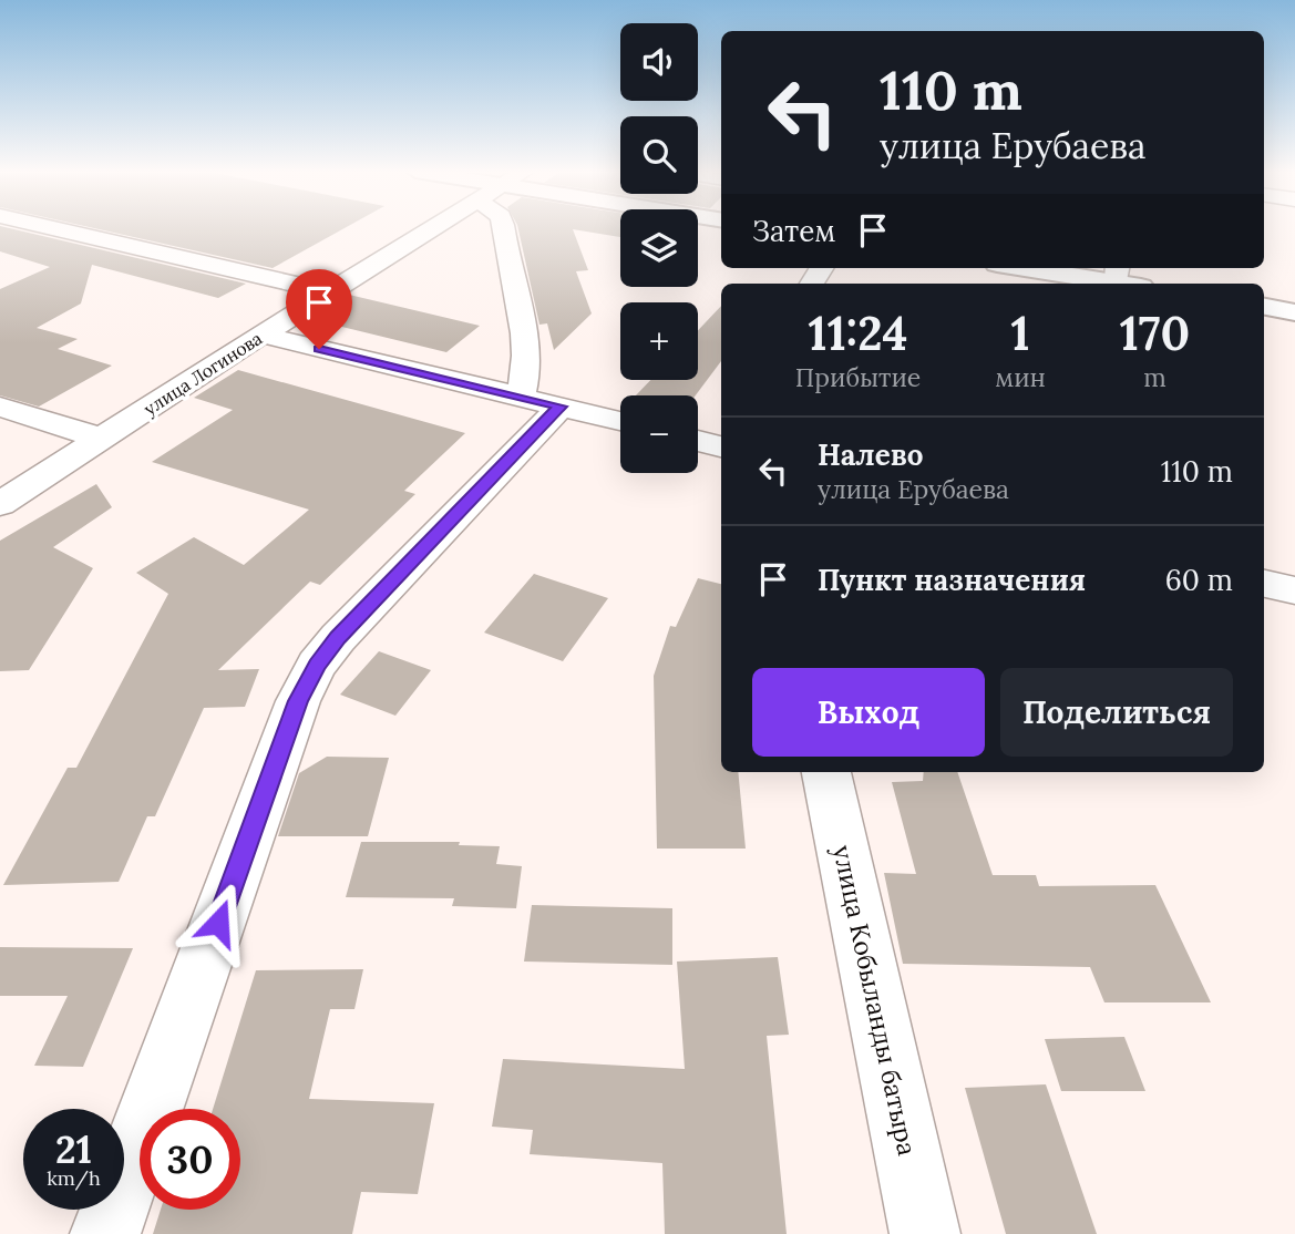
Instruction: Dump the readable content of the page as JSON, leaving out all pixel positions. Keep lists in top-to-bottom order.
{
  "streets": {
    "street": ["улица Логинова", "улица Кобыланды батыра"]
  },
  "page": {
    "map_buttons": ["+", "−"],
    "turn": ["110 m", "улица Ерубаева"],
    "then": "Затем",
    "eta": [
      "11:24",
      "Прибытие",
      "1",
      "мин",
      "170",
      "m"
    ],
    "list": [
      {
        "name": "Налево",
        "note": "улица Ерубаева",
        "value": "110 m"
      },
      {
        "name": "Пункт назначения",
        "value": "60 m"
      }
    ],
    "buttons": ["Выход", "Поделиться"],
    "speed": "21 km/h",
    "limit": "30"
  }
}
